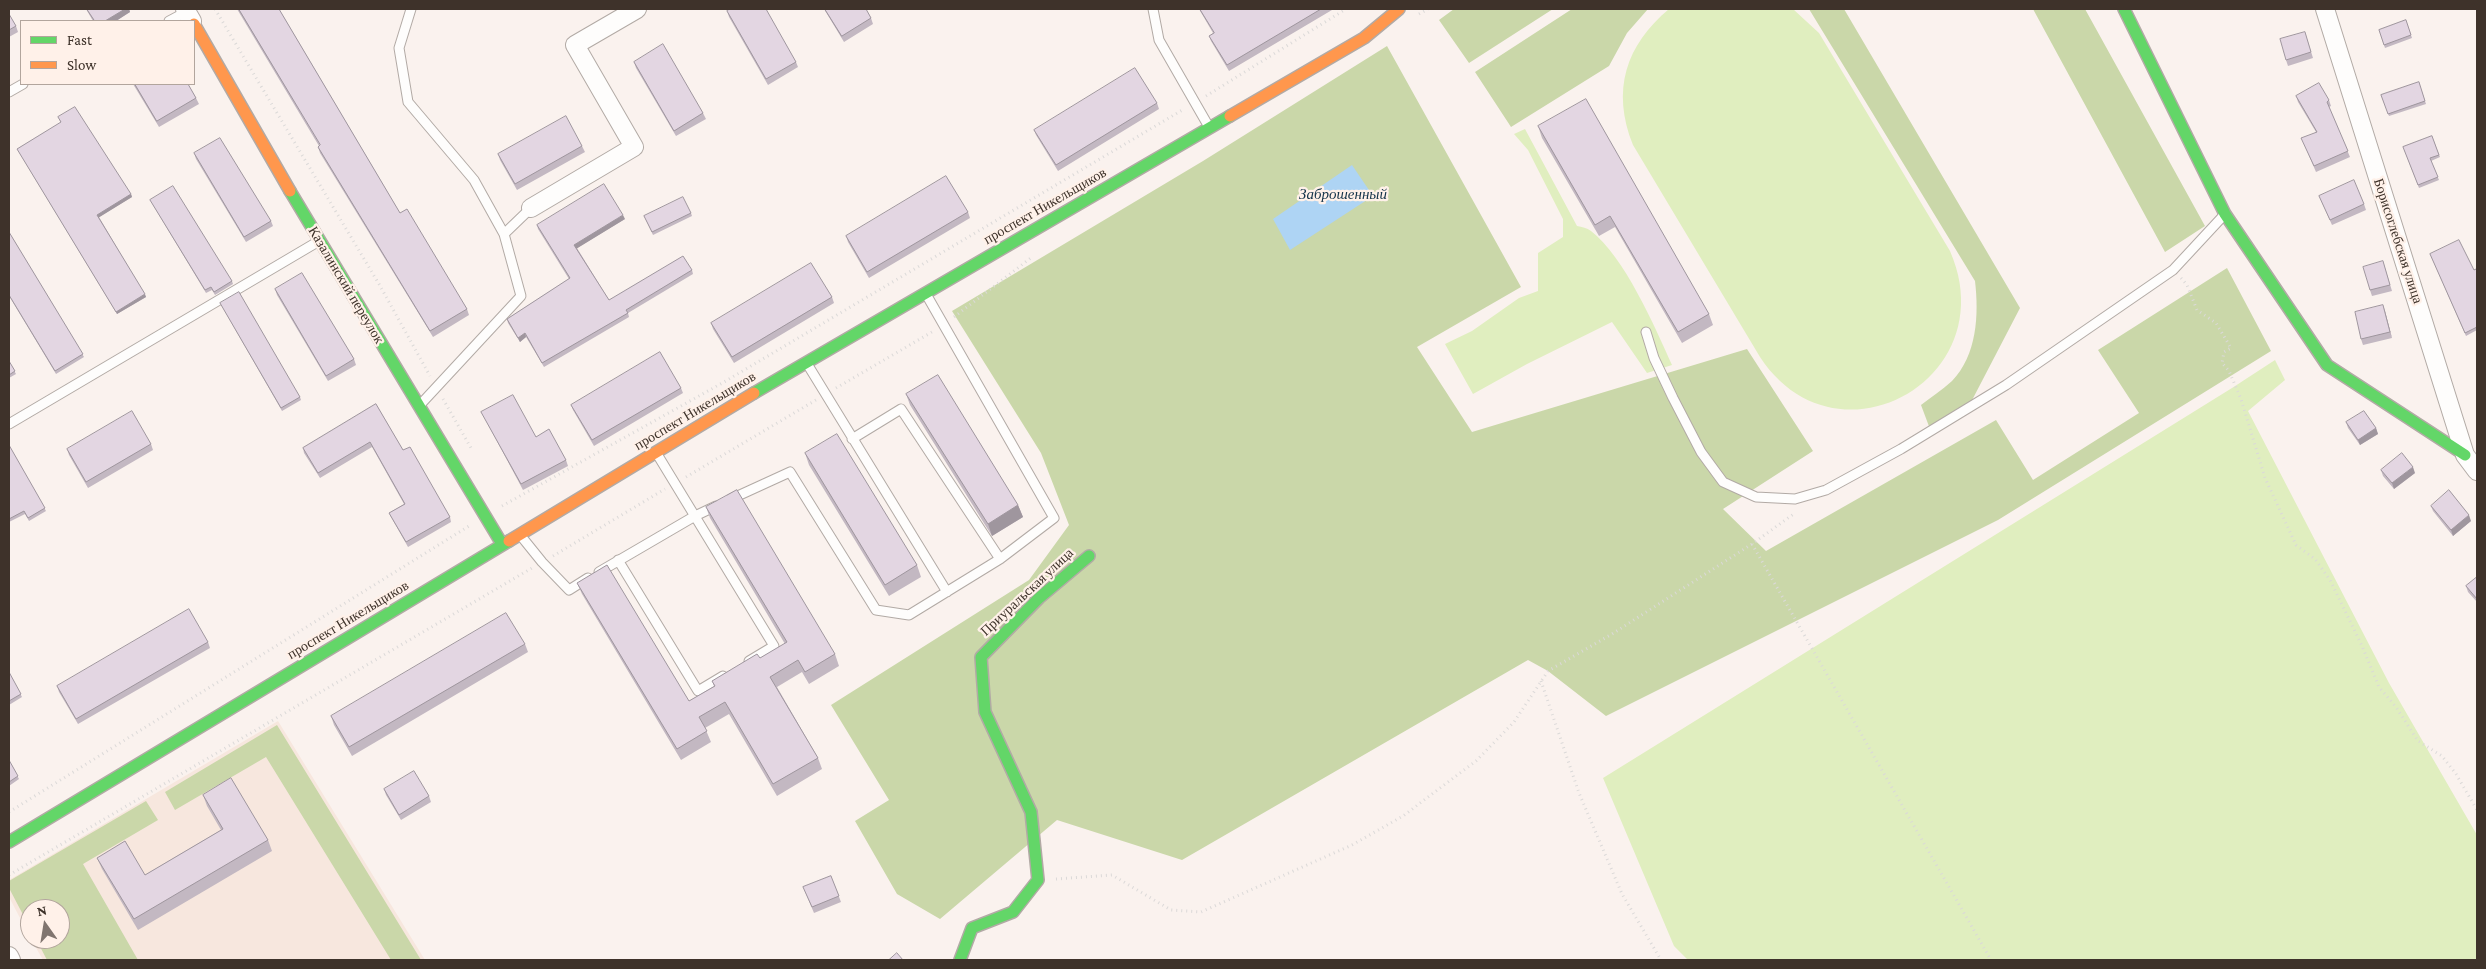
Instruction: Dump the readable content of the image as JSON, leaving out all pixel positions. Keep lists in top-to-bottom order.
{
  "streets": {
    "street": [
      "проспект Никельщиков",
      "Борисоглебская улица",
      "Казалинский переулок",
      "Приуральская улица"
    ]
  },
  "crossings": [
    ["проспект Никельщиков", "Казалинский переулок"]
  ],
  "water": ["Заброшенный"],
  "legend": ["Fast", "Slow"],
  "north": "top"
}
